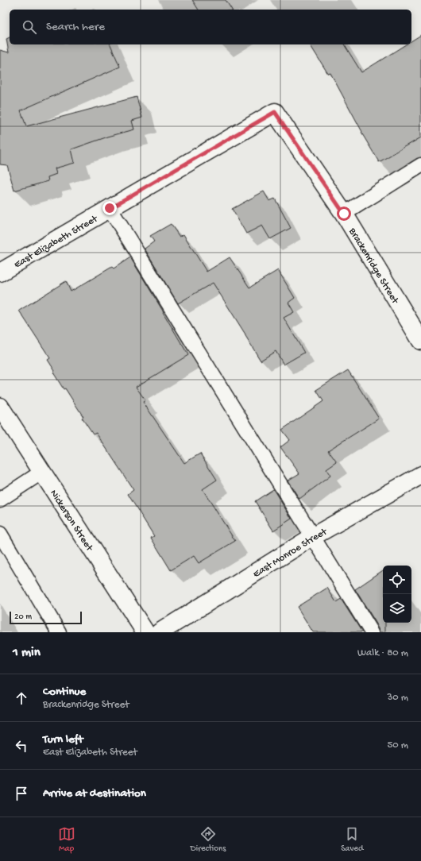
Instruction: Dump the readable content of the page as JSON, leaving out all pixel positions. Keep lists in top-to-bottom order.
{
  "streets": {
    "street": [
      "East Elizabeth Street",
      "Brackenridge Street",
      "Nickerson Street",
      "East Monroe Street"
    ]
  },
  "crossings": [
    ["East Elizabeth Street", "Brackenridge Street"]
  ],
  "scale_bar": "20 m",
  "page": {
    "search": "Search here",
    "scale": "20 m",
    "heading": ["1 min", "Walk · 80 m"],
    "list": [
      ["Continue", "Brackenridge Street", "30 m"],
      ["Turn left", "East Elizabeth Street", "50 m"],
      "Arrive at destination"
    ],
    "nav": ["Map", "Directions", "Saved"]
  }
}
